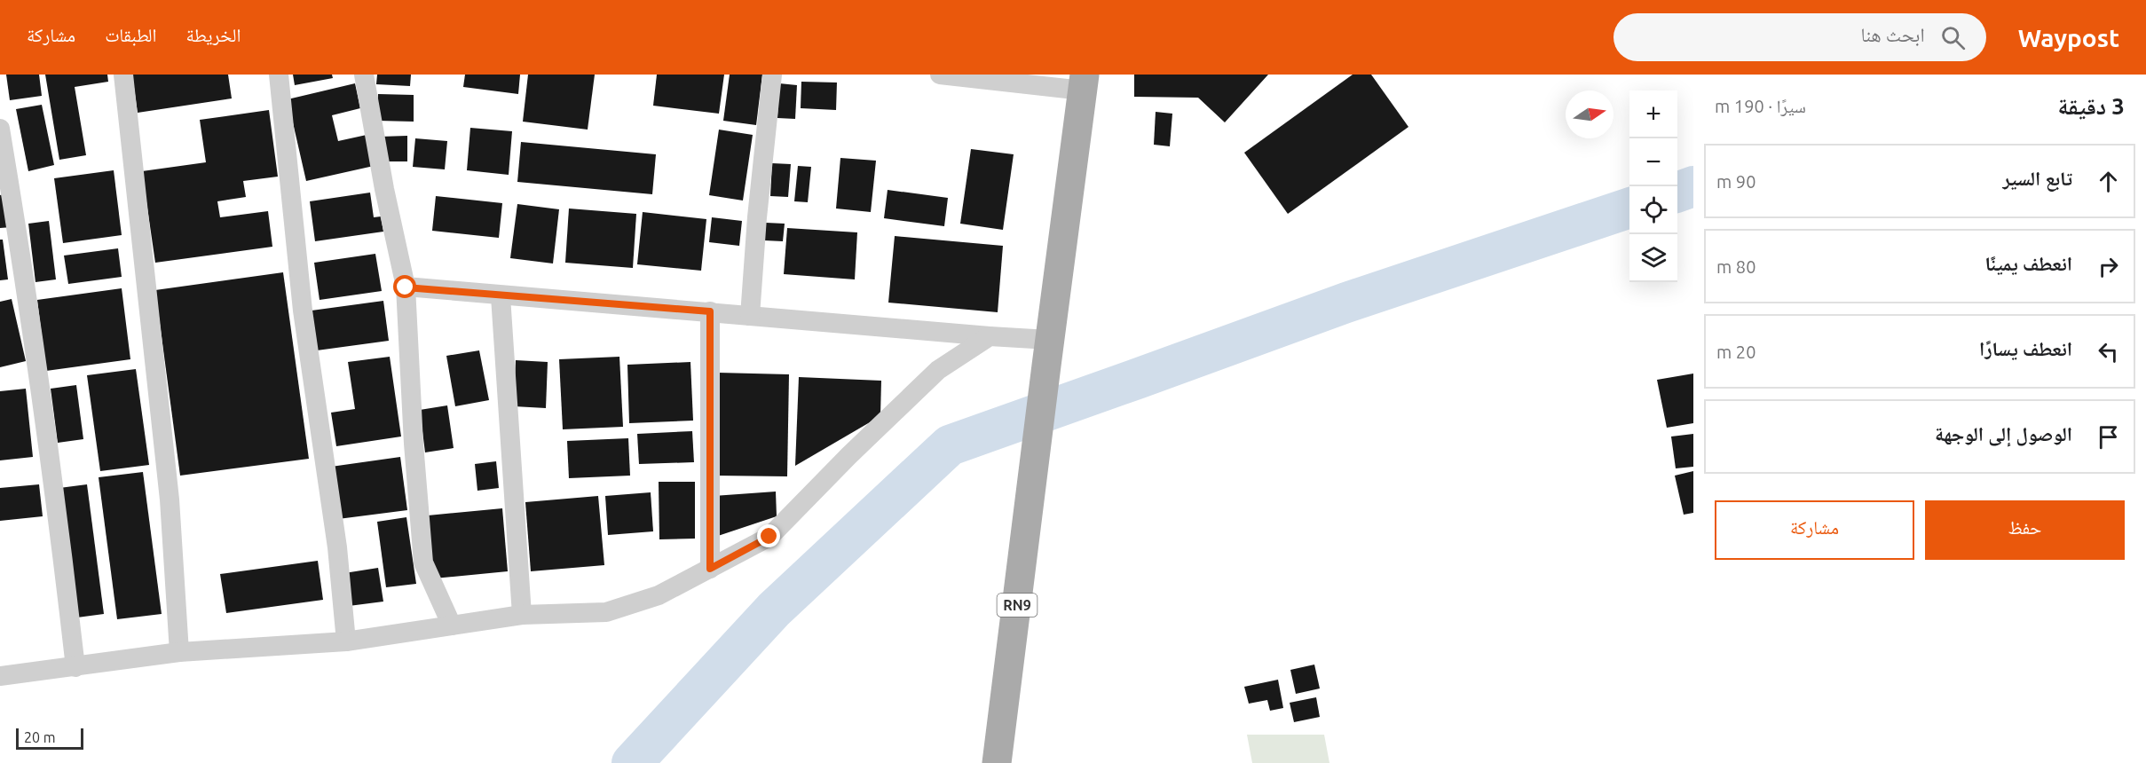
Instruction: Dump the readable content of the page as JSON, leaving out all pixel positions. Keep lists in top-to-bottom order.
{
  "streets": {
    "main road": ["RN9"]
  },
  "scale_bar": "20 m",
  "north": "right",
  "page": {
    "header": "Waypost",
    "search": "ابحث هنا",
    "nav": ["الخريطة", "الطبقات", "مشاركة"],
    "heading": ["3 دقيقة", "سيرًا · 190 m"],
    "map_buttons": ["+", "−"],
    "list": [
      ["تابع السير", "90 m"],
      ["انعطف يمينًا", "80 m"],
      ["انعطف يسارًا", "20 m"],
      "الوصول إلى الوجهة"
    ],
    "buttons": ["حفظ", "مشاركة"],
    "scale": "20 m"
  }
}
